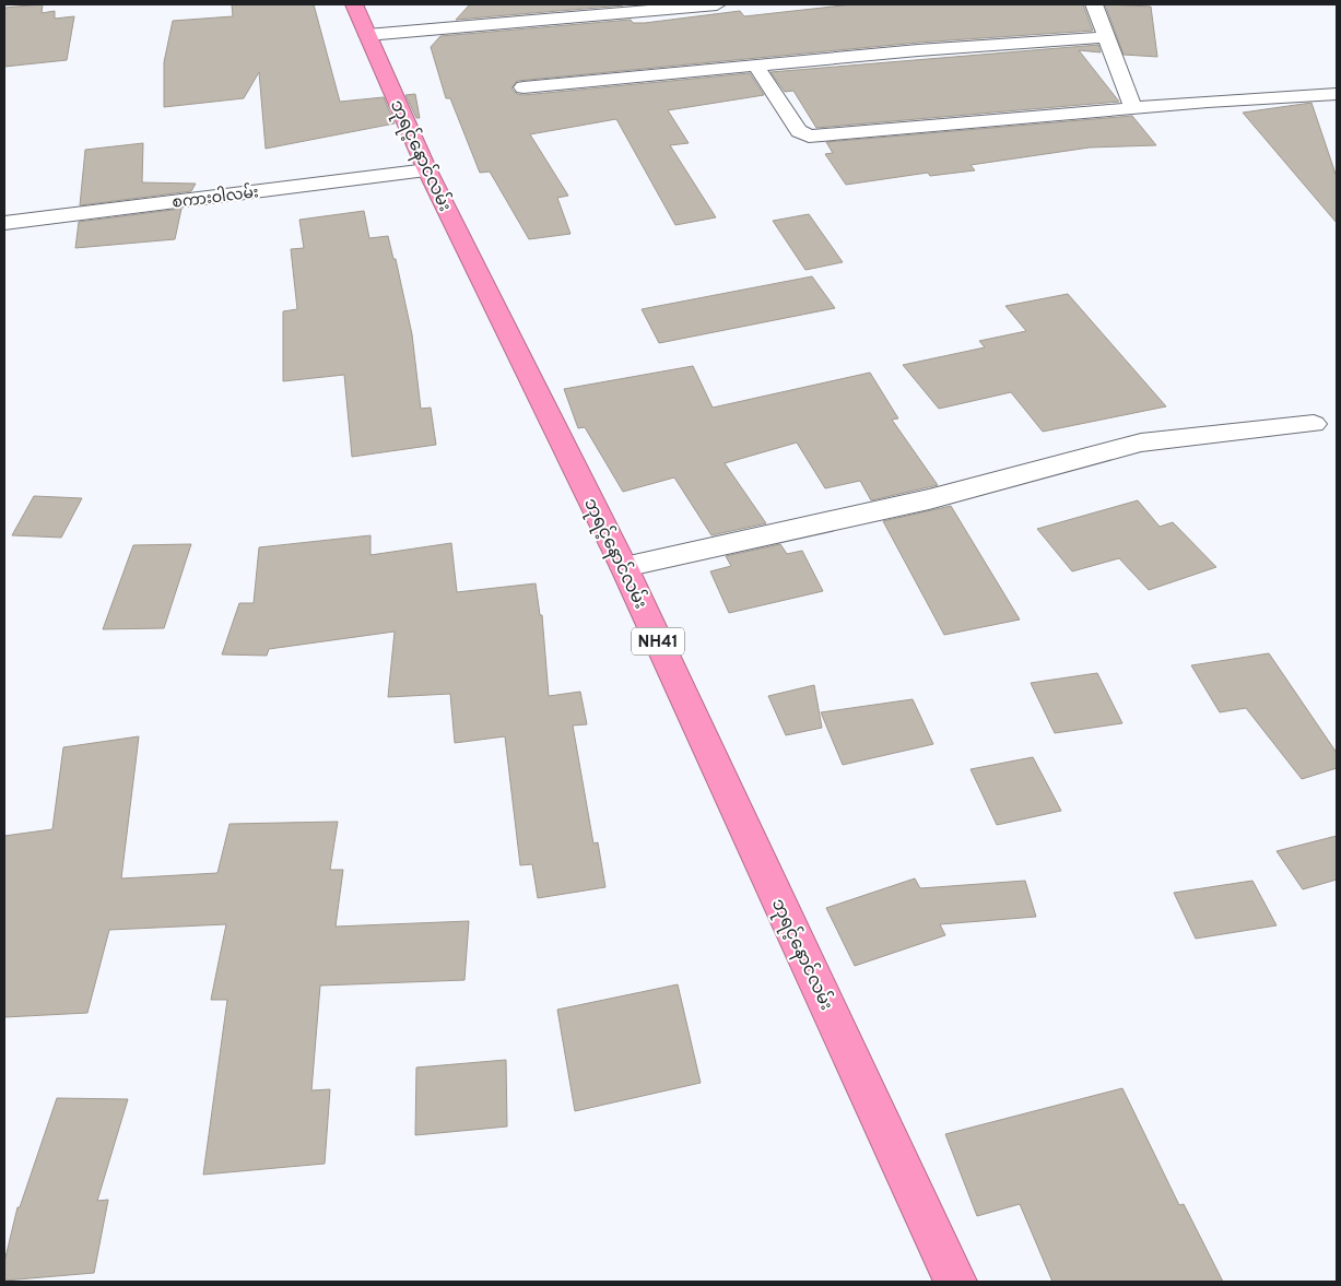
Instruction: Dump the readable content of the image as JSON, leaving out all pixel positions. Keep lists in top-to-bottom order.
{
  "streets": {
    "highway": ["ဘုရင့်နောင်လမ်း", "NH41"],
    "street": ["စကားဝါလမ်း"]
  },
  "crossings": [
    ["ဘုရင့်နောင်လမ်း", "စကားဝါလမ်း"]
  ]
}
